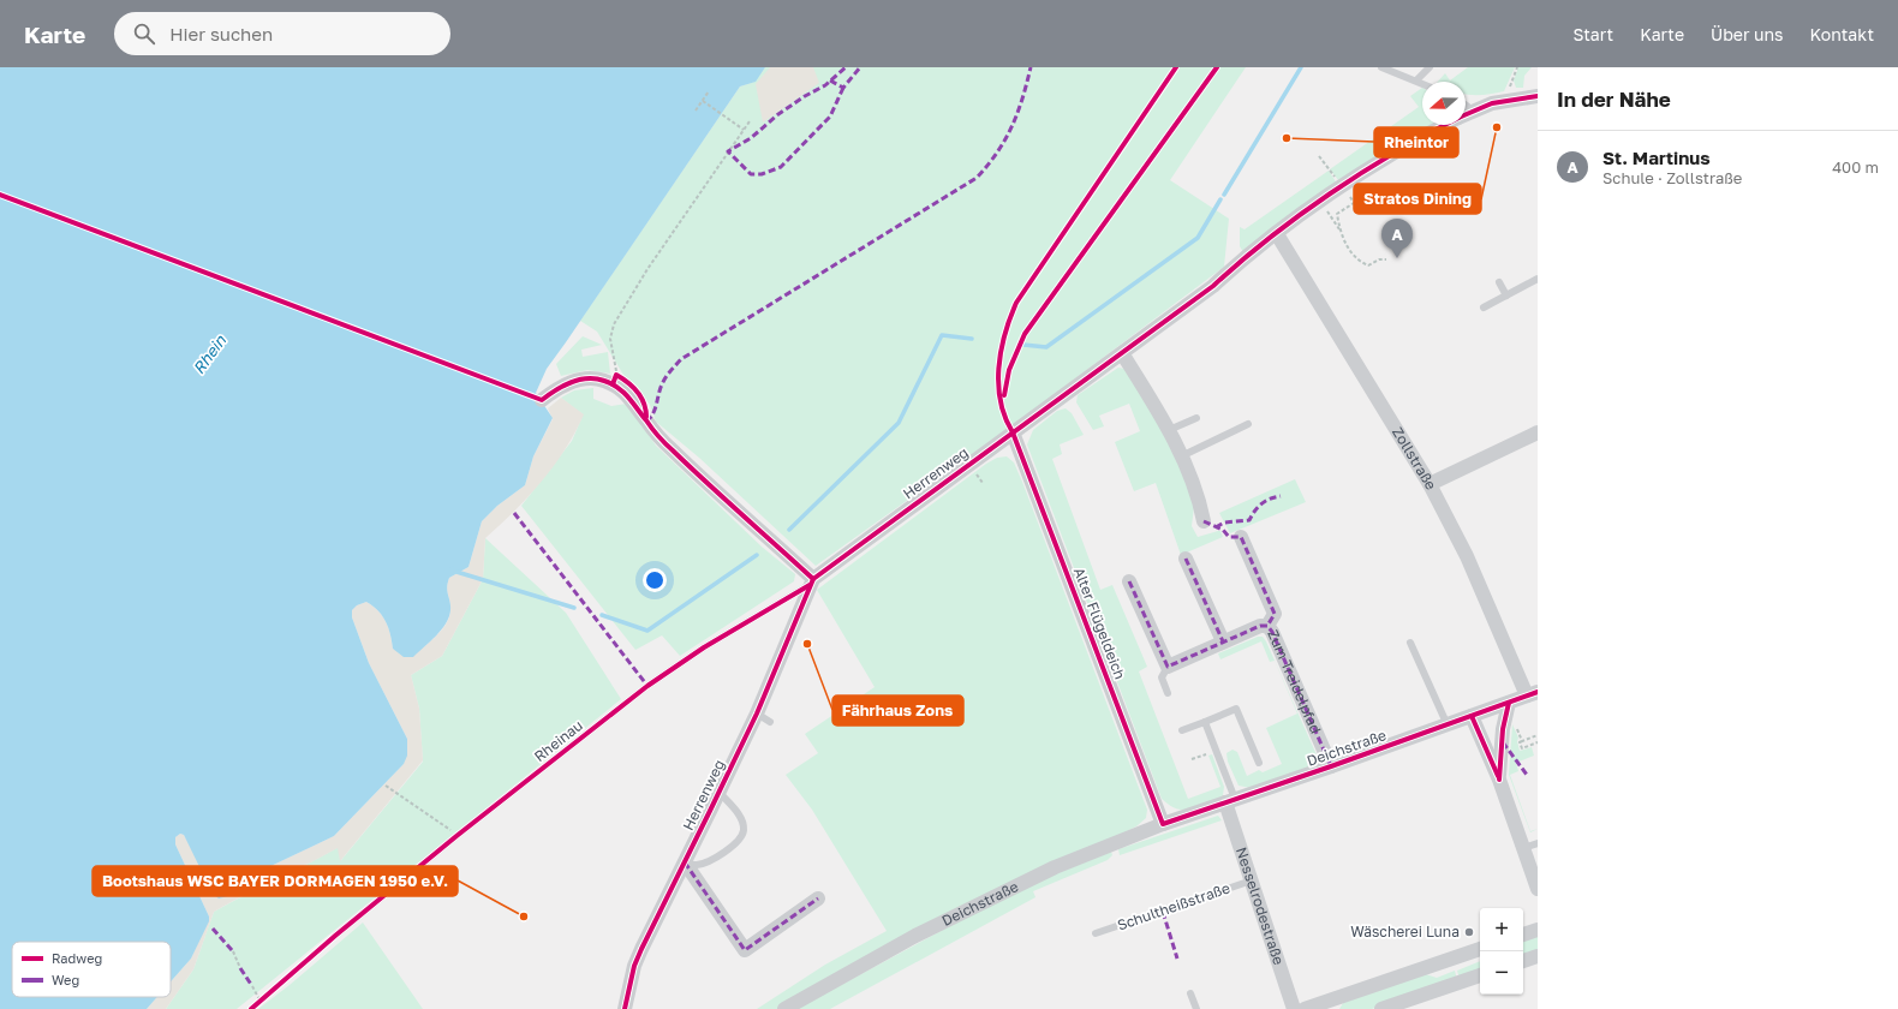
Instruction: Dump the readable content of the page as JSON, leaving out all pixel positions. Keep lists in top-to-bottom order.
{
  "streets": {
    "street": [
      "Zollstraße",
      "Herrenweg",
      "Alter Flügeldeich",
      "Zum Treidelpfad",
      "Deichstraße",
      "Nesselrodestraße"
    ],
    "lane": ["Rheinau", "Schultheißstraße"]
  },
  "crossings": [
    ["Zollstraße", "Herrenweg"],
    ["Zollstraße", "Deichstraße"],
    ["Herrenweg", "Alter Flügeldeich"],
    ["Herrenweg", "Rheinau"],
    ["Alter Flügeldeich", "Deichstraße"],
    ["Zum Treidelpfad", "Deichstraße"],
    ["Deichstraße", "Nesselrodestraße"],
    ["Nesselrodestraße", "Schultheißstraße"]
  ],
  "water": ["Rhein"],
  "places": [
    "Stratos Dining",
    "Rheintor",
    "Fährhaus Zons",
    "Bootshaus WSC BAYER DORMAGEN 1950 e.V.",
    "Wäscherei Luna"
  ],
  "legend": ["Radweg", "Weg"],
  "north": "left",
  "page": {
    "header": "Karte",
    "search": "Hier suchen",
    "nav": [
      "Start",
      "Karte",
      "Über uns",
      "Kontakt"
    ],
    "heading": "In der Nähe",
    "list": [
      {
        "mark": "A",
        "name": "St. Martinus",
        "note": "Schule · Zollstraße",
        "value": "400 m"
      }
    ],
    "pins": "A",
    "map_buttons": ["+", "−"]
  }
}
